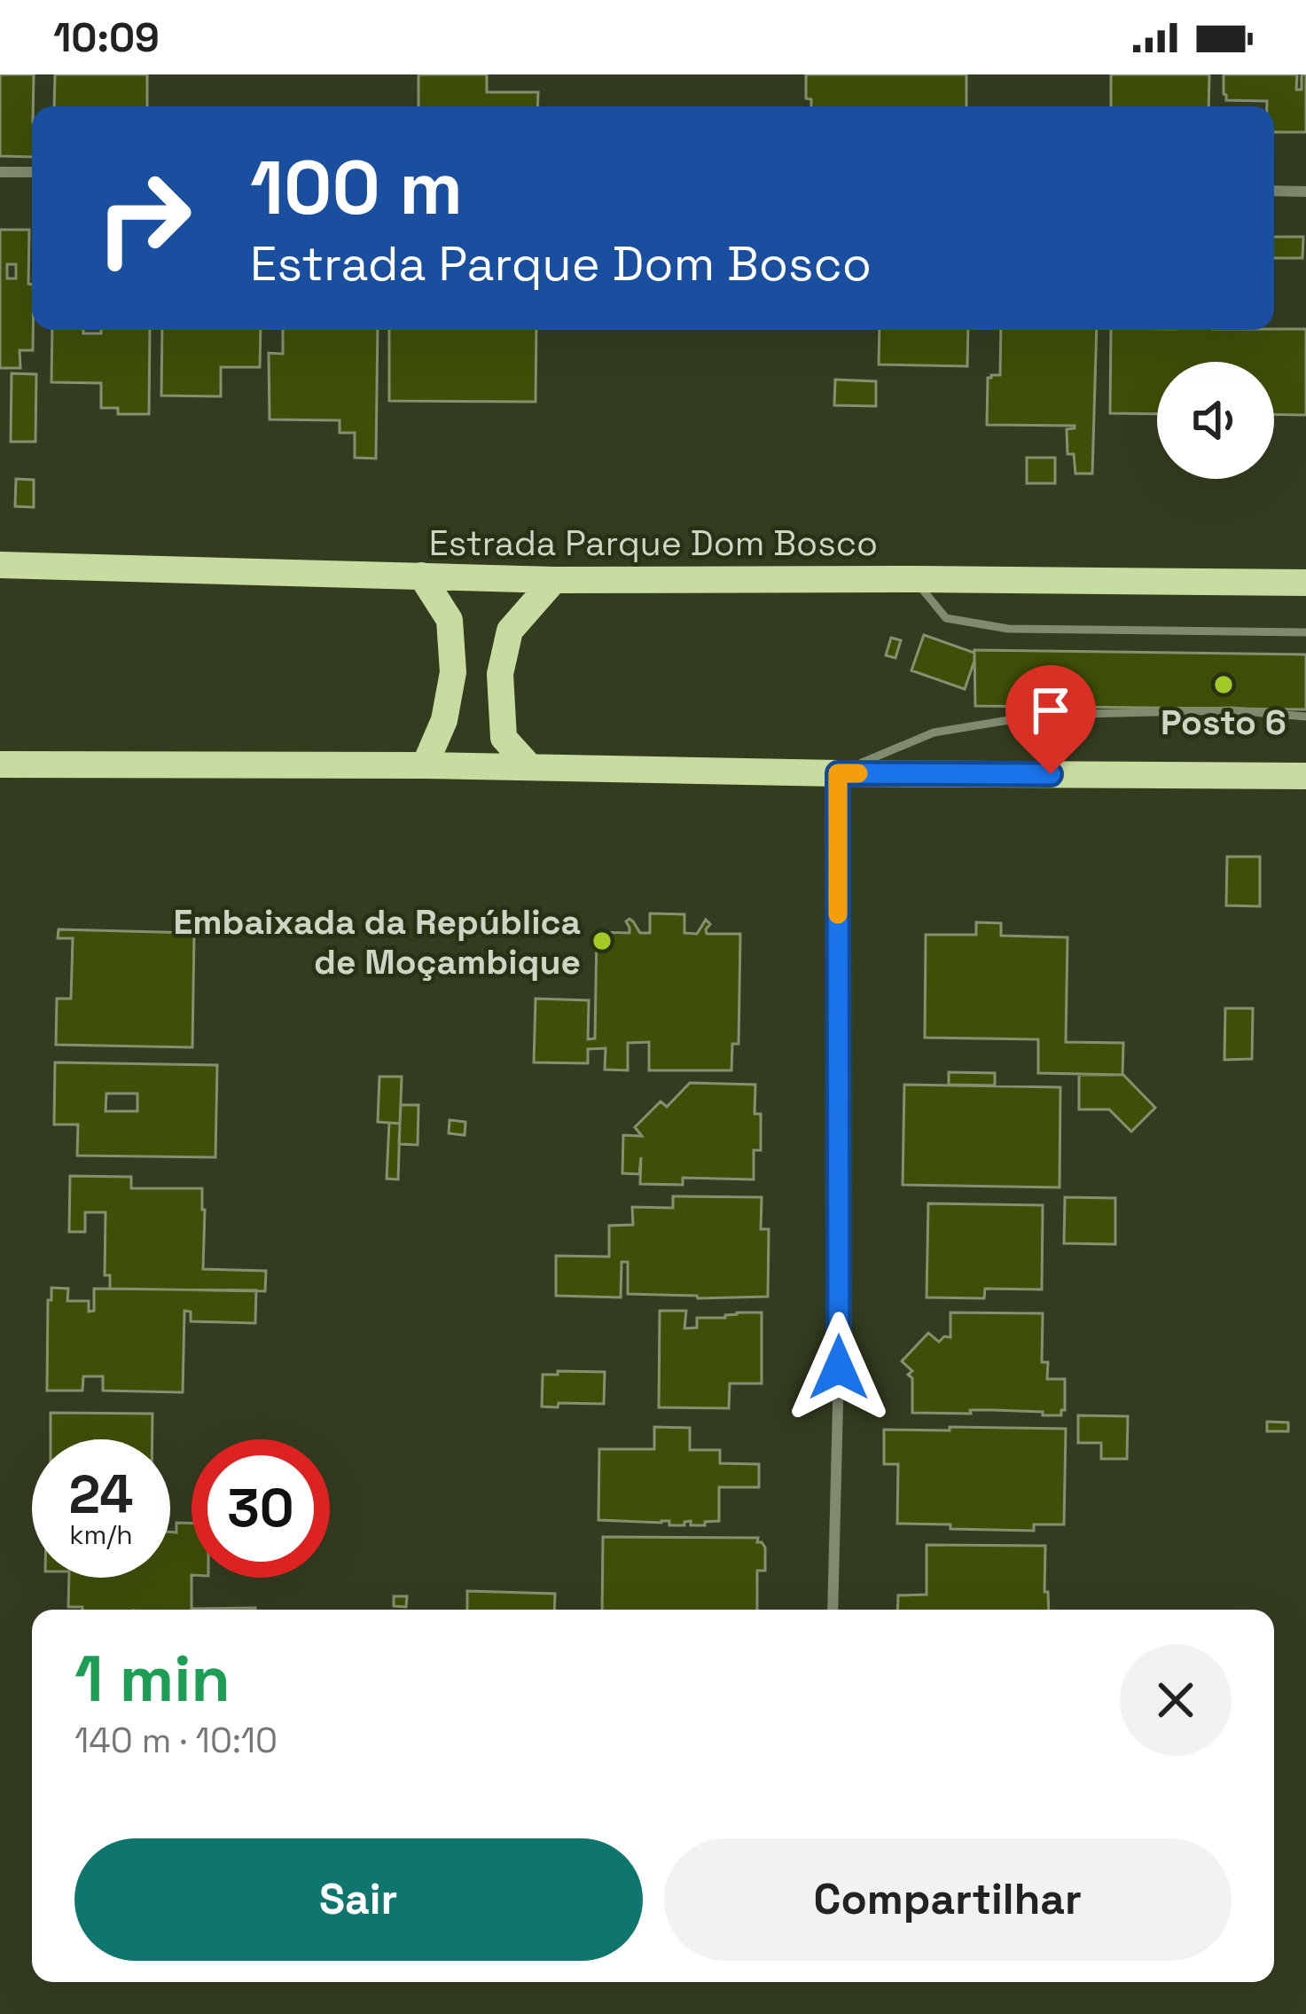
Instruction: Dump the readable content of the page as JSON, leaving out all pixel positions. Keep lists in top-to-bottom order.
{
  "streets": {
    "main road": ["Estrada Parque Dom Bosco"]
  },
  "places": ["Posto 6", "Embaixada da República de Moçambique"],
  "page": {
    "status": "10:09",
    "turn": ["100 m", "Estrada Parque Dom Bosco"],
    "speed": "24 km/h",
    "limit": "30",
    "heading": ["1 min", "140 m · 10:10"],
    "buttons": ["Sair", "Compartilhar"]
  }
}
